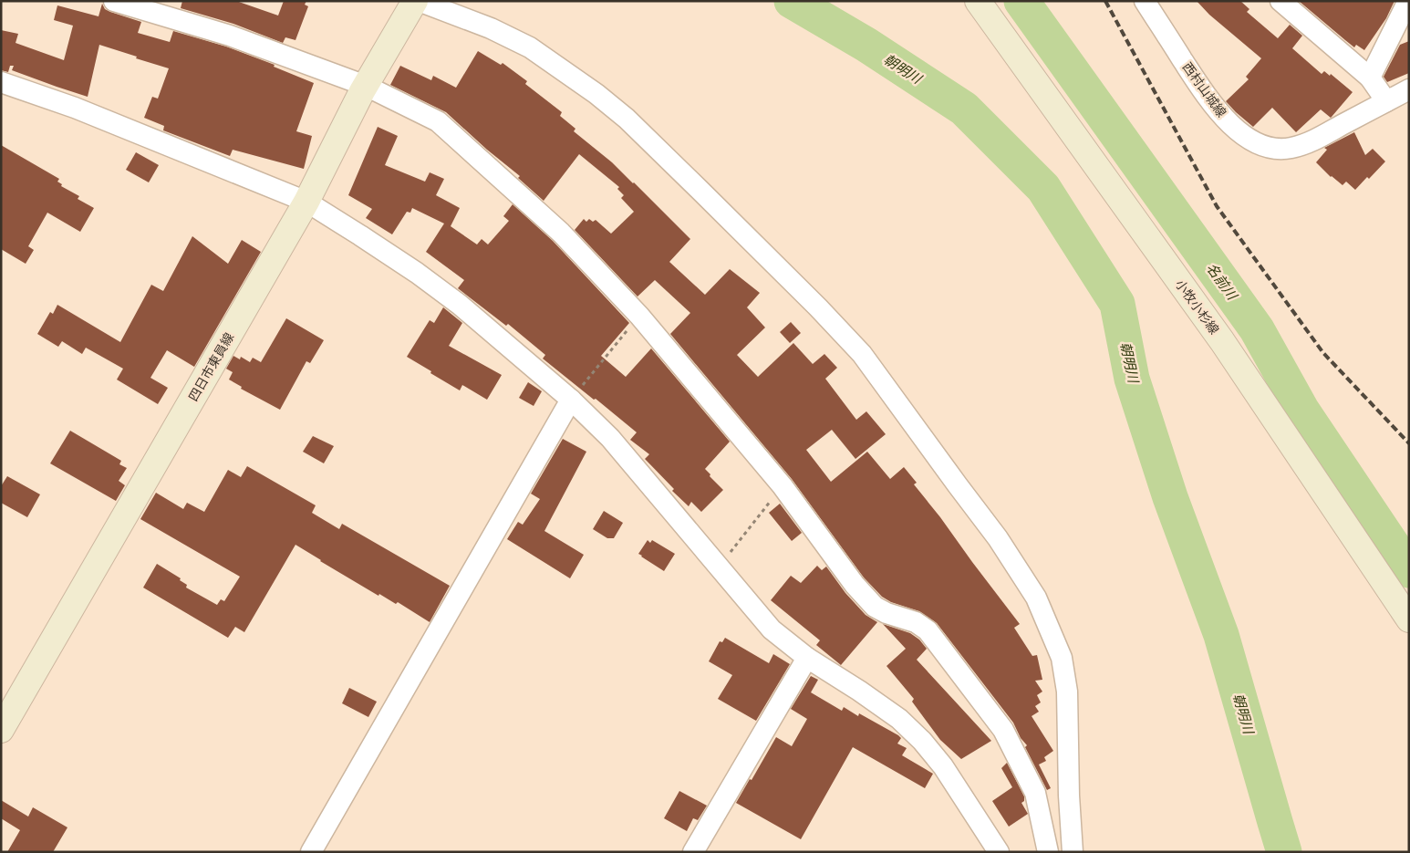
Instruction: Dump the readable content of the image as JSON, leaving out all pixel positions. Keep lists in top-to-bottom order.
{
  "streets": {
    "main road": ["小牧小杉線", "四日市東員線"],
    "street": ["西村山城線"]
  },
  "water": ["朝明川", "名前川"]
}
